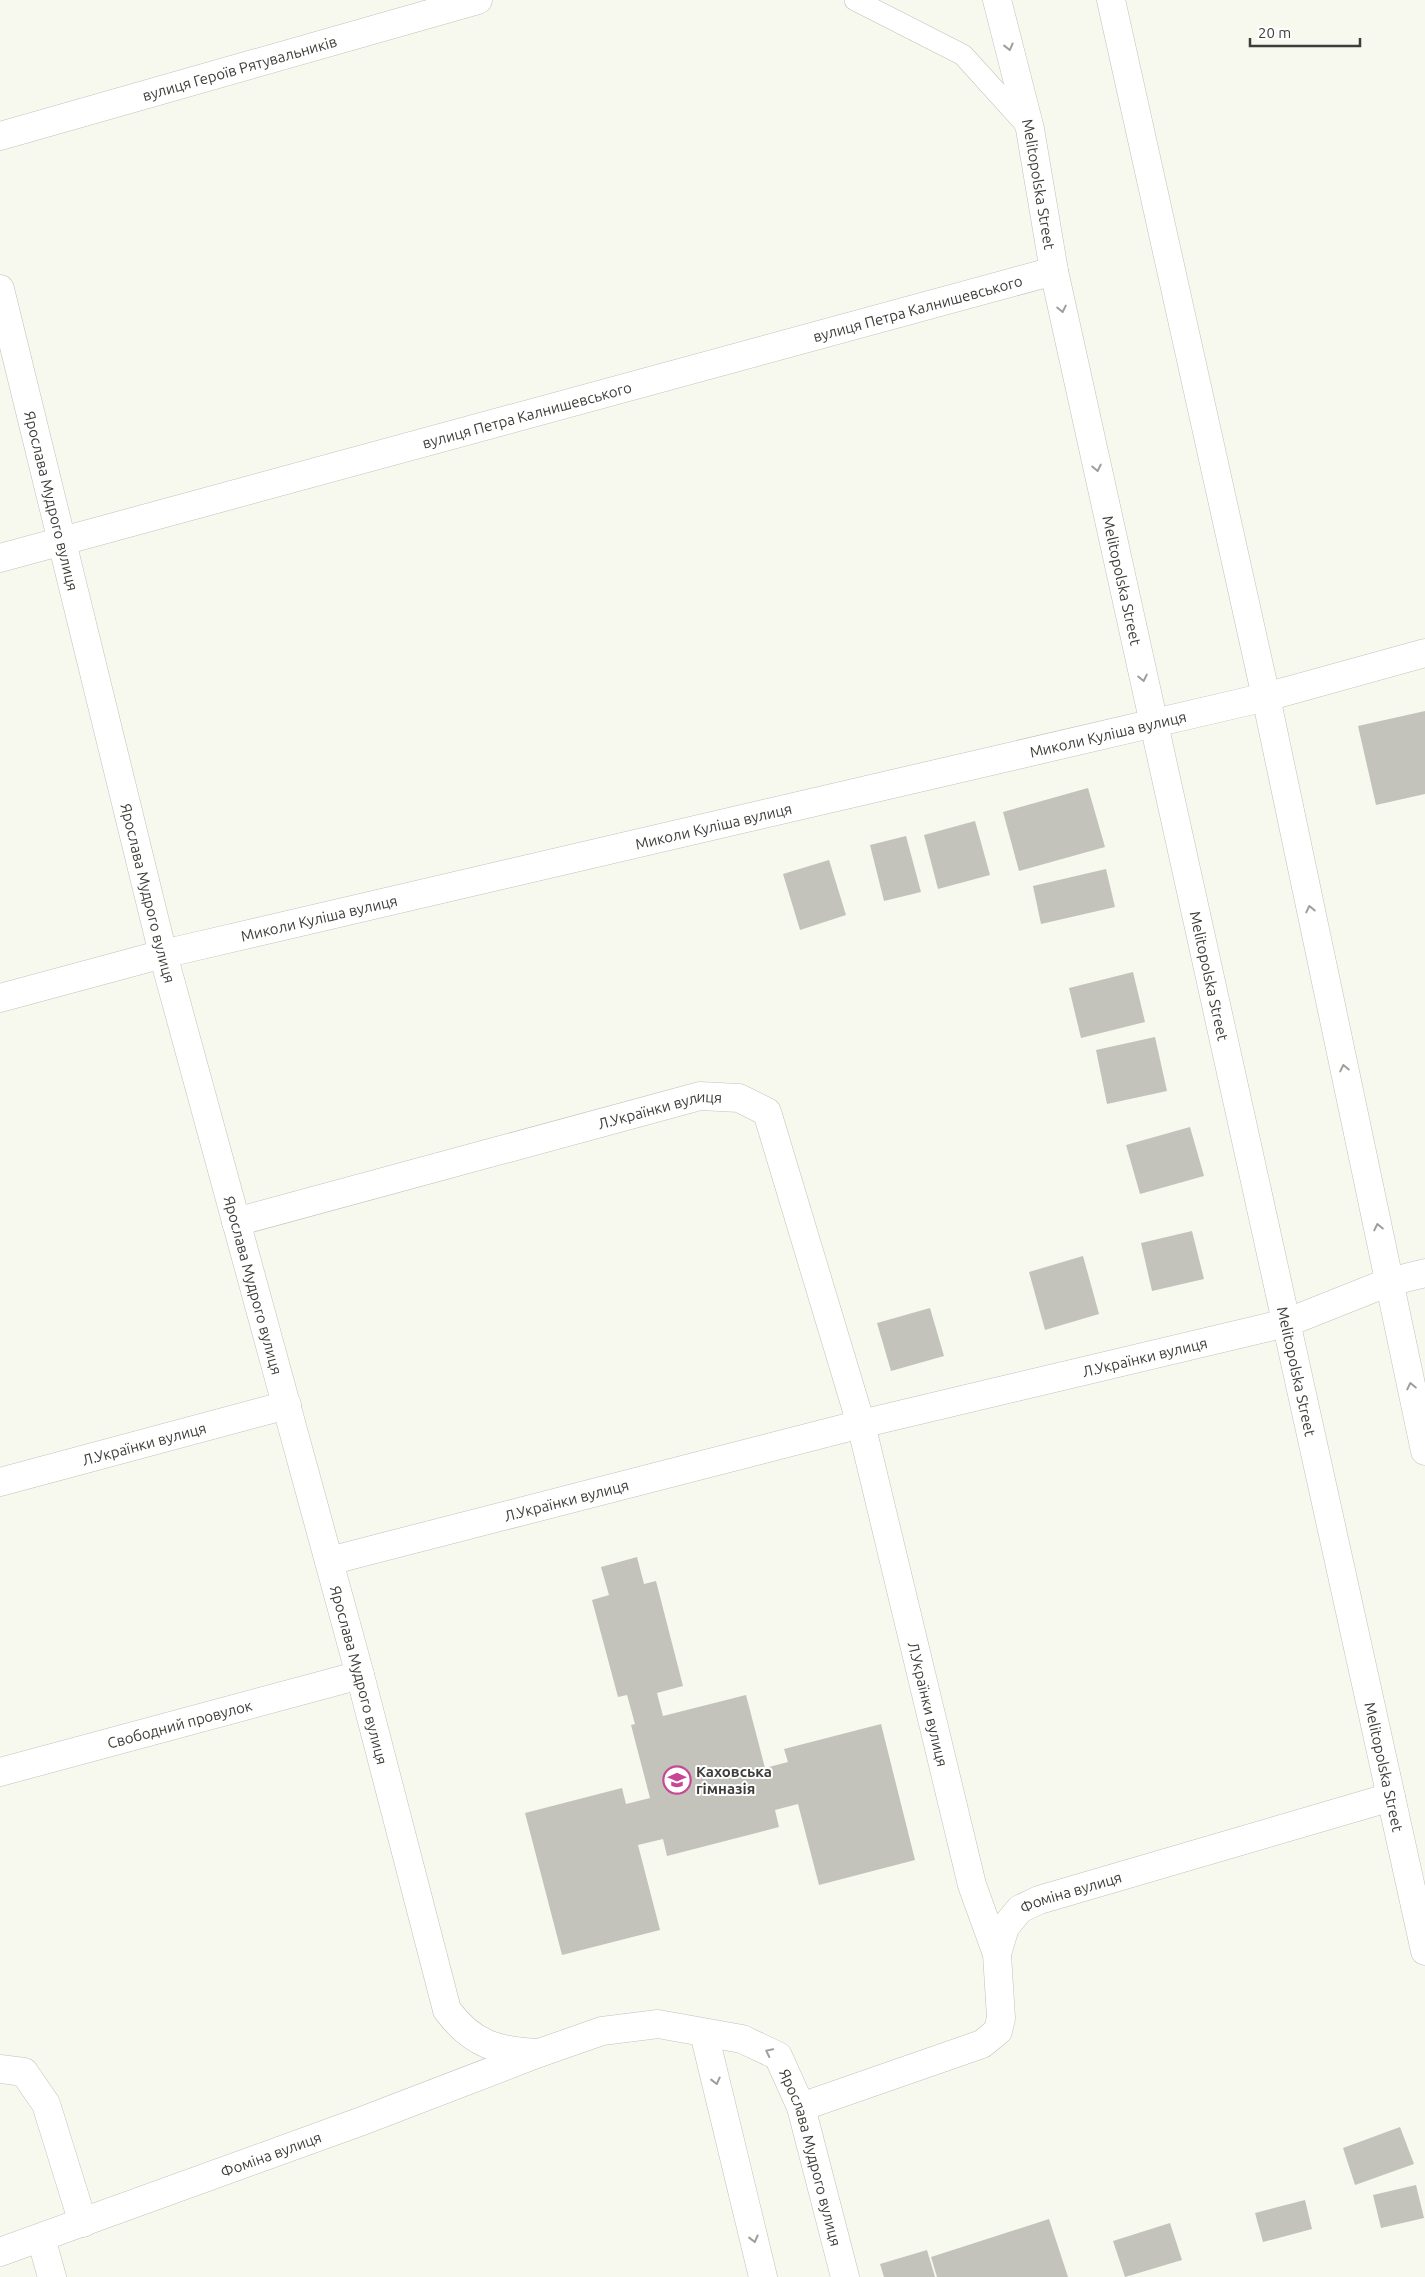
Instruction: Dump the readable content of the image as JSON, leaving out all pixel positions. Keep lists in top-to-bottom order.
{
  "streets": {
    "street": [
      "вулиця Героїв Рятувальників",
      "Melitopolska Street",
      "вулиця Петра Калнишевського",
      "Ярослава Мудрого вулиця",
      "Миколи Куліша вулиця",
      "Л.Українки вулиця",
      "Свободний провулок",
      "Фоміна вулиця"
    ]
  },
  "crossings": [
    ["Melitopolska Street", "вулиця Петра Калнишевського"],
    ["Melitopolska Street", "Миколи Куліша вулиця"],
    ["Melitopolska Street", "Л.Українки вулиця"],
    ["Melitopolska Street", "Фоміна вулиця"],
    ["вулиця Петра Калнишевського", "Ярослава Мудрого вулиця"],
    ["Ярослава Мудрого вулиця", "Миколи Куліша вулиця"],
    ["Ярослава Мудрого вулиця", "Л.Українки вулиця"],
    ["Ярослава Мудрого вулиця", "Свободний провулок"],
    ["Ярослава Мудрого вулиця", "Фоміна вулиця"],
    ["Л.Українки вулиця", "Фоміна вулиця"]
  ],
  "places": {
    "school or university": ["Каховська гімназія"]
  },
  "scale_bar": "20 m"
}
